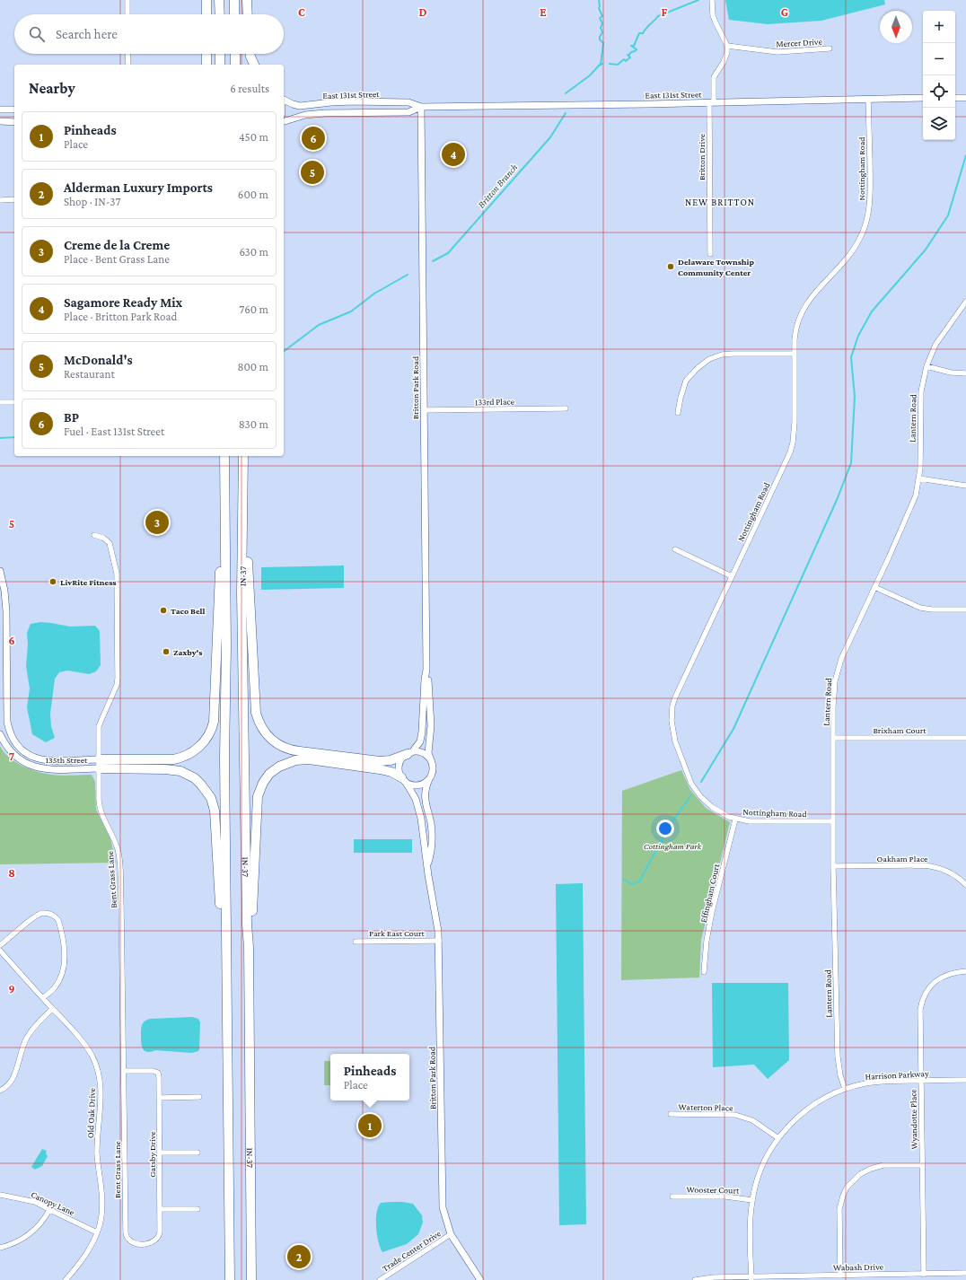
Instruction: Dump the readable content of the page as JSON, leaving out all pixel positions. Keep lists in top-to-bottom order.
{
  "streets": {
    "highway": ["IN-37"],
    "street": [
      "Mercer Drive",
      "East 131st Street",
      "Britton Drive",
      "Nottingham Road",
      "Britton Park Road",
      "133rd Place",
      "Lantern Road",
      "Brixham Court",
      "135th Street",
      "Oakham Place",
      "Bent Grass Lane",
      "Effingham Court",
      "Park East Court",
      "Harrison Parkway",
      "Waterton Place",
      "Old Oak Drive",
      "Wyandotte Place",
      "Gatsby Drive",
      "Wooster Court",
      "Canopy Lane",
      "Trade Center Drive",
      "Wabash Drive"
    ]
  },
  "crossings": [
    ["Mercer Drive", "Britton Drive"],
    ["East 131st Street", "Britton Drive"],
    ["East 131st Street", "Nottingham Road"],
    ["East 131st Street", "Britton Park Road"],
    ["Nottingham Road", "Lantern Road"],
    ["Nottingham Road", "Effingham Court"],
    ["Britton Park Road", "133rd Place"],
    ["Britton Park Road", "Park East Court"],
    ["Britton Park Road", "Trade Center Drive"],
    ["Lantern Road", "Brixham Court"],
    ["Lantern Road", "Oakham Place"],
    ["Lantern Road", "Harrison Parkway"],
    ["135th Street", "Bent Grass Lane"],
    ["Bent Grass Lane", "Gatsby Drive"],
    ["Harrison Parkway", "Waterton Place"],
    ["Harrison Parkway", "Wyandotte Place"],
    ["Harrison Parkway", "Wooster Court"],
    ["Harrison Parkway", "Wabash Drive"],
    ["Old Oak Drive", "Canopy Lane"],
    ["Wyandotte Place", "Wabash Drive"]
  ],
  "districts": ["NEW BRITTON"],
  "water": ["Britton Branch"],
  "parks": ["Cottingham Park"],
  "places": [
    "Delaware Township Community Center",
    "LivRite Fitness",
    "Taco Bell",
    "Zaxby's"
  ],
  "north": "bottom",
  "page": {
    "map_buttons": ["+", "−"],
    "search": "Search here",
    "heading": ["Nearby", "6 results"],
    "list": [
      {
        "mark": "1",
        "name": "Pinheads",
        "note": "Place",
        "value": "450 m"
      },
      {
        "mark": "2",
        "name": "Alderman Luxury Imports",
        "note": "Shop · IN-37",
        "value": "600 m"
      },
      {
        "mark": "3",
        "name": "Creme de la Creme",
        "note": "Place · Bent Grass Lane",
        "value": "630 m"
      },
      {
        "mark": "4",
        "name": "Sagamore Ready Mix",
        "note": "Place · Britton Park Road",
        "value": "760 m"
      },
      {
        "mark": "5",
        "name": "McDonald's",
        "note": "Restaurant",
        "value": "800 m"
      },
      {
        "mark": "6",
        "name": "BP",
        "note": "Fuel · East 131st Street",
        "value": "830 m"
      }
    ],
    "pins": [
      "6",
      "4",
      "5",
      "3",
      "1",
      "2"
    ],
    "popup": ["Pinheads", "Place"]
  },
  "grid": {
    "columns": [
      "C",
      "D",
      "E",
      "F",
      "G"
    ],
    "rows": [
      "5",
      "6",
      "7",
      "8",
      "9"
    ]
  }
}
